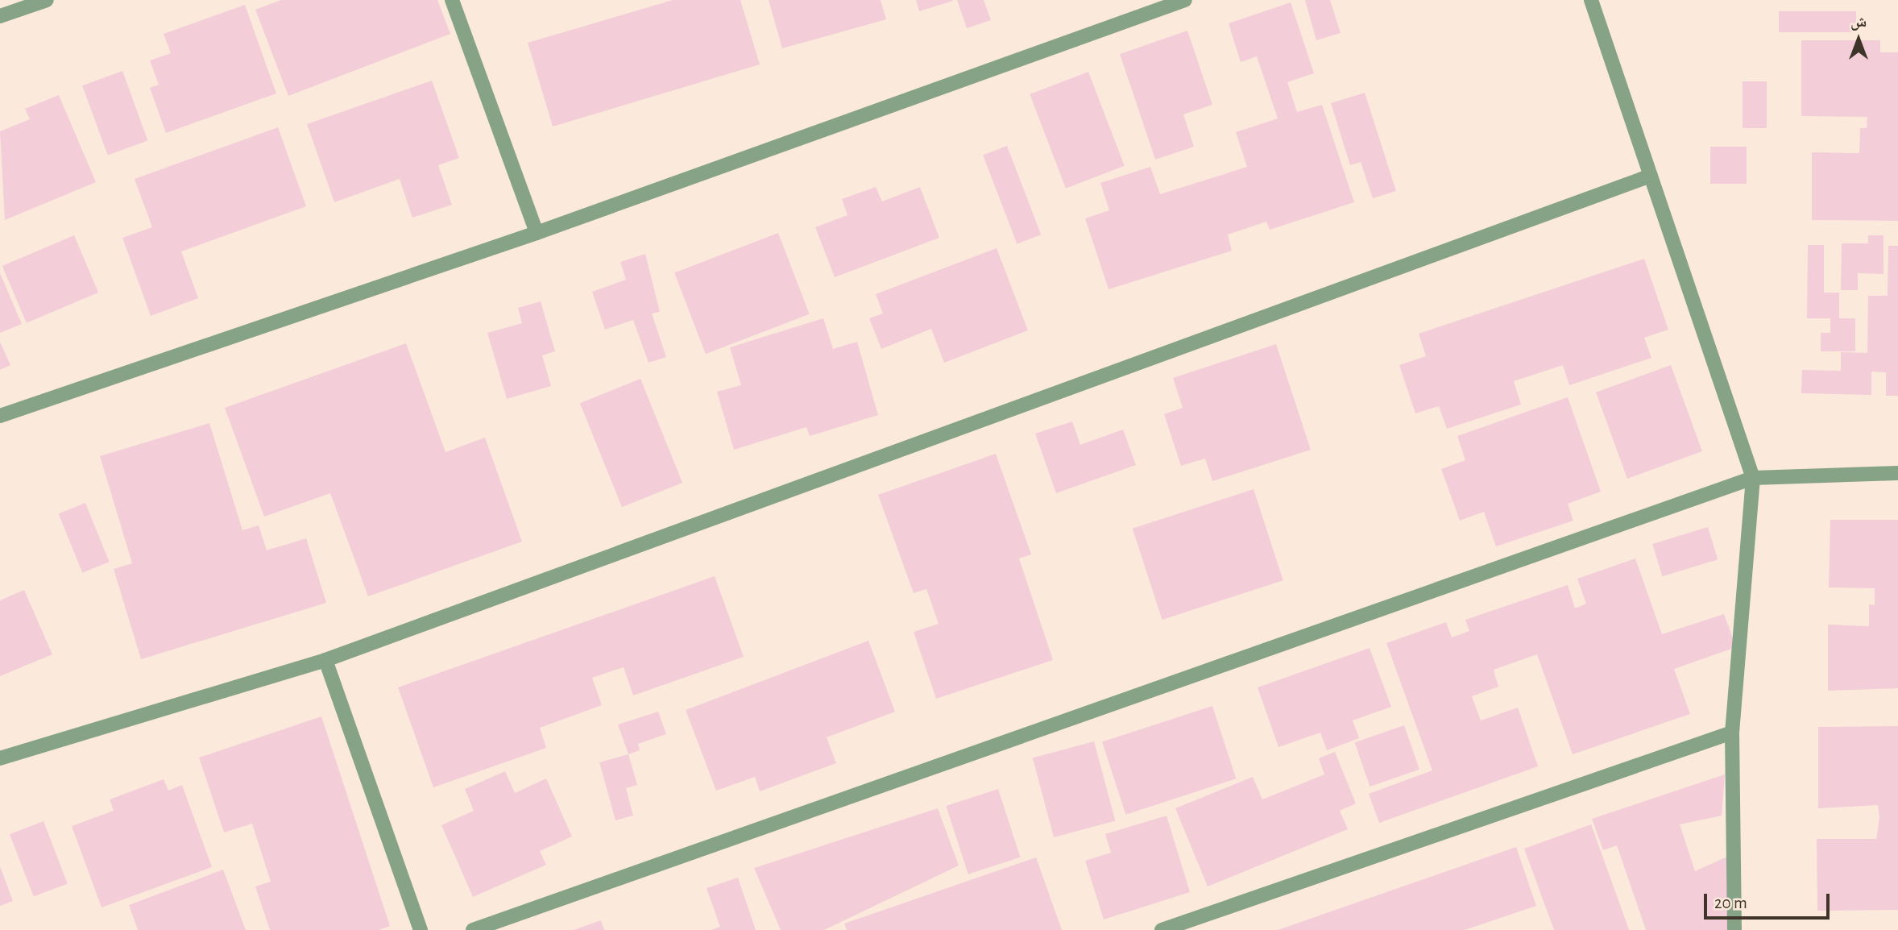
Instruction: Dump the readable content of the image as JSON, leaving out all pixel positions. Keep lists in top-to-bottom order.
{
  "scale_bar": "20 m",
  "north": "top"
}
